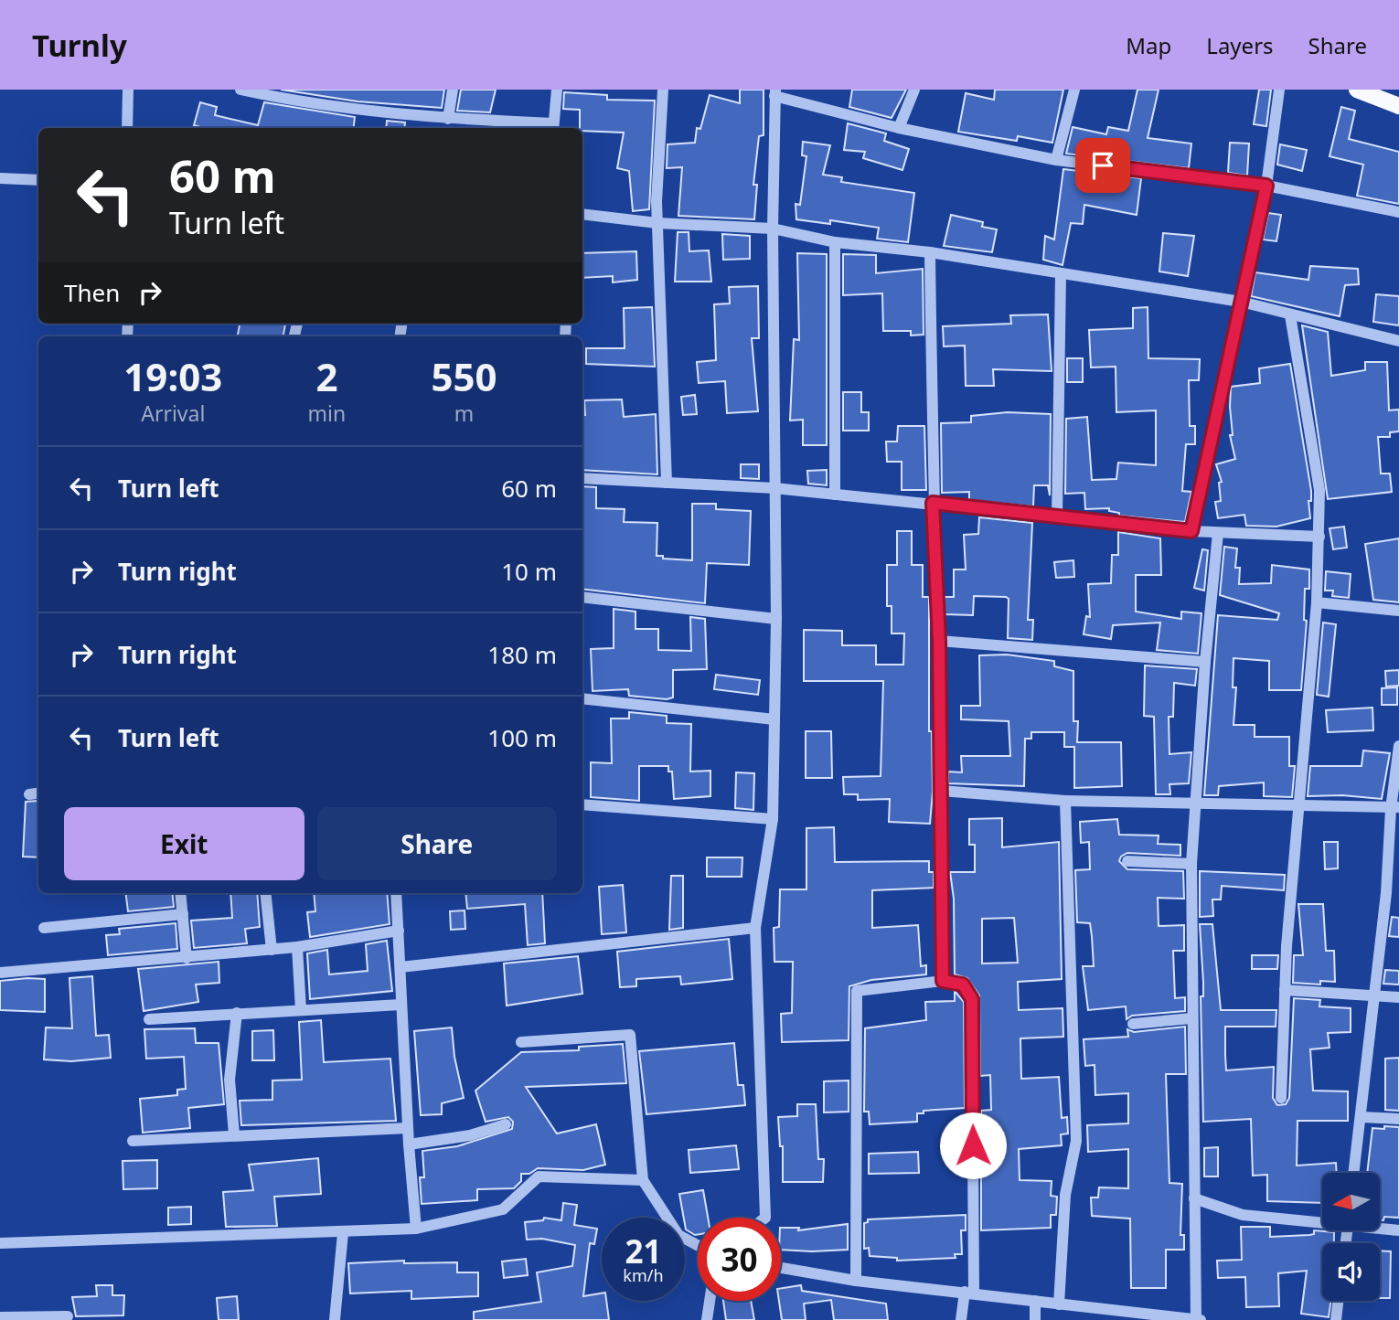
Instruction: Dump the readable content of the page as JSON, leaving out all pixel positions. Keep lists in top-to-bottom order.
{
  "north": "left",
  "page": {
    "header": "Turnly",
    "nav": ["Map", "Layers", "Share"],
    "turn": ["60 m", "Turn left"],
    "then": "Then",
    "eta": [
      "19:03",
      "Arrival",
      "2",
      "min",
      "550",
      "m"
    ],
    "list": [
      {
        "name": "Turn left",
        "value": "60 m"
      },
      {
        "name": "Turn right",
        "value": "10 m"
      },
      {
        "name": "Turn right",
        "value": "180 m"
      },
      {
        "name": "Turn left",
        "value": "100 m"
      }
    ],
    "buttons": ["Exit", "Share"],
    "speed": "21 km/h",
    "limit": "30"
  }
}
